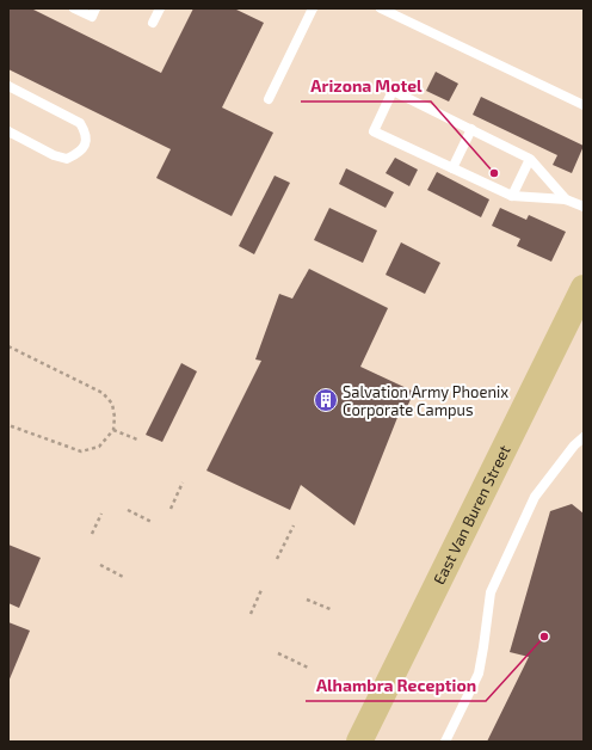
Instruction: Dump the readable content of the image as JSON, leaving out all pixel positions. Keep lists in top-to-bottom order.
{
  "streets": {
    "main road": ["East Van Buren Street"]
  },
  "places": {
    "other": ["Arizona Motel", "Alhambra Reception"],
    "building": ["Salvation Army Phoenix Corporate Campus"]
  }
}
